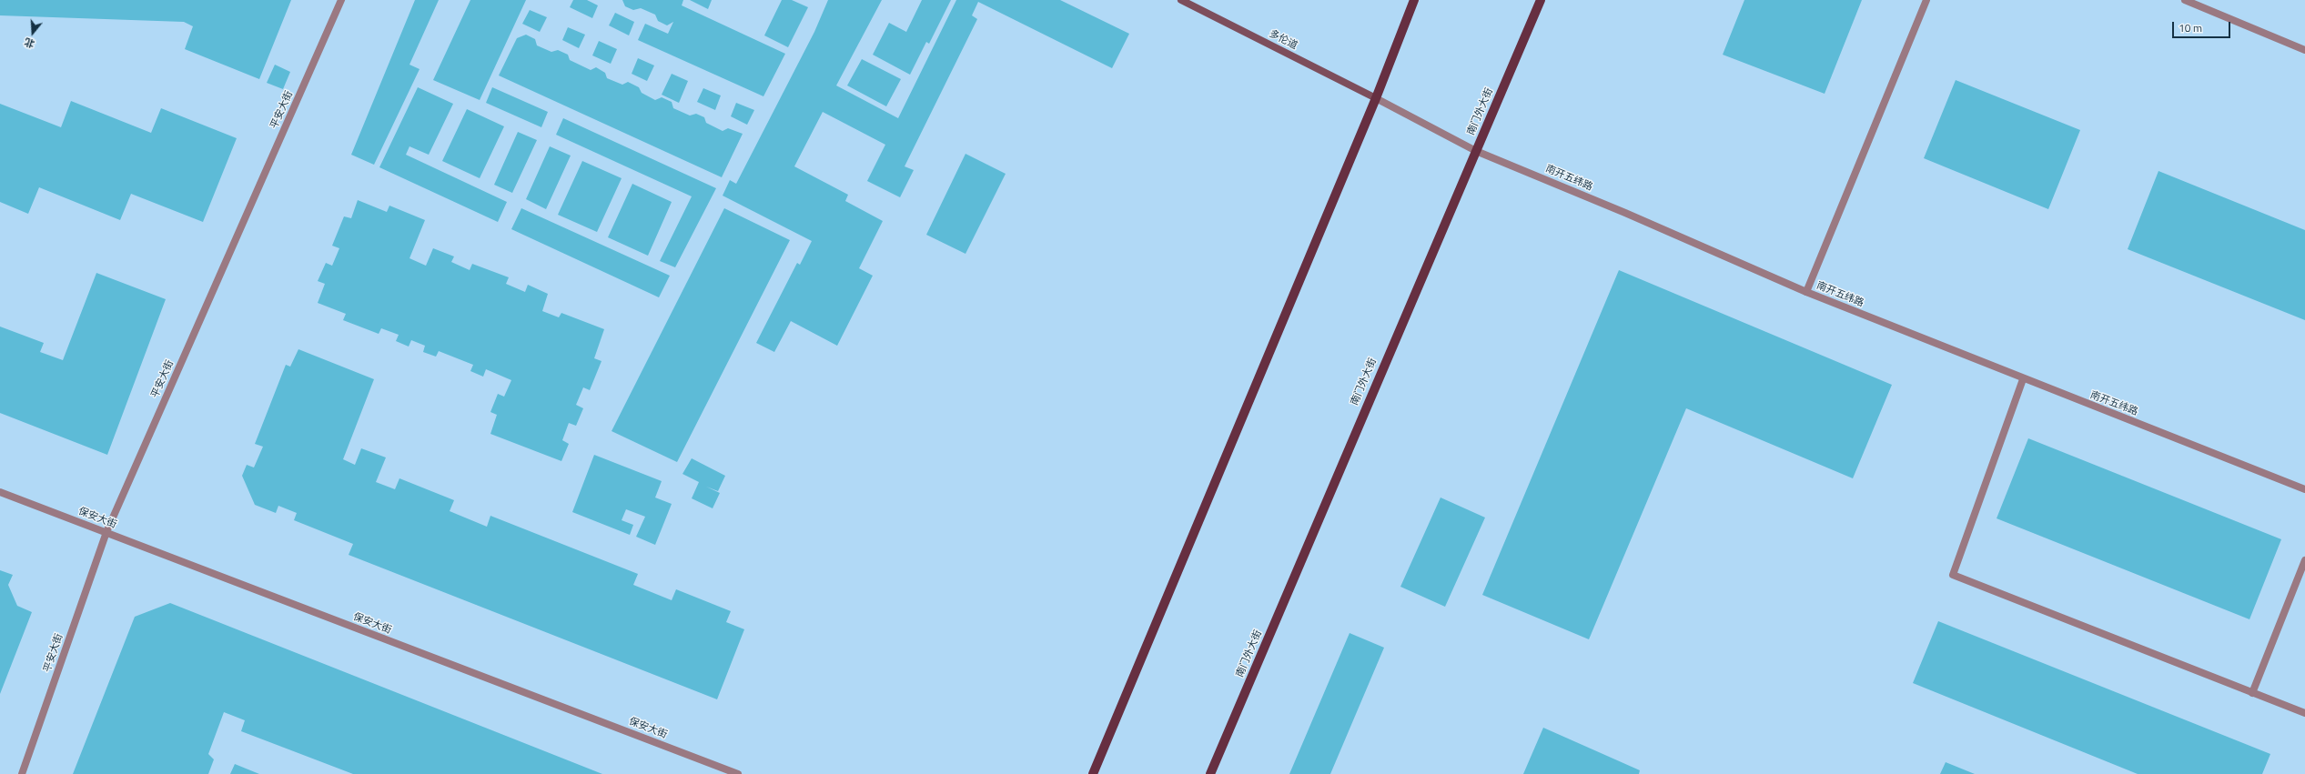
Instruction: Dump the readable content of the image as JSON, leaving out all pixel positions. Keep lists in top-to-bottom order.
{
  "streets": {
    "main road": ["多伦道", "南门外大街"],
    "street": ["平安大街", "南开五纬路", "保安大街"]
  },
  "crossings": [
    ["多伦道", "南开五纬路"],
    ["平安大街", "保安大街"],
    ["南门外大街", "南开五纬路"]
  ],
  "scale_bar": "10 m",
  "north": "bottom"
}
